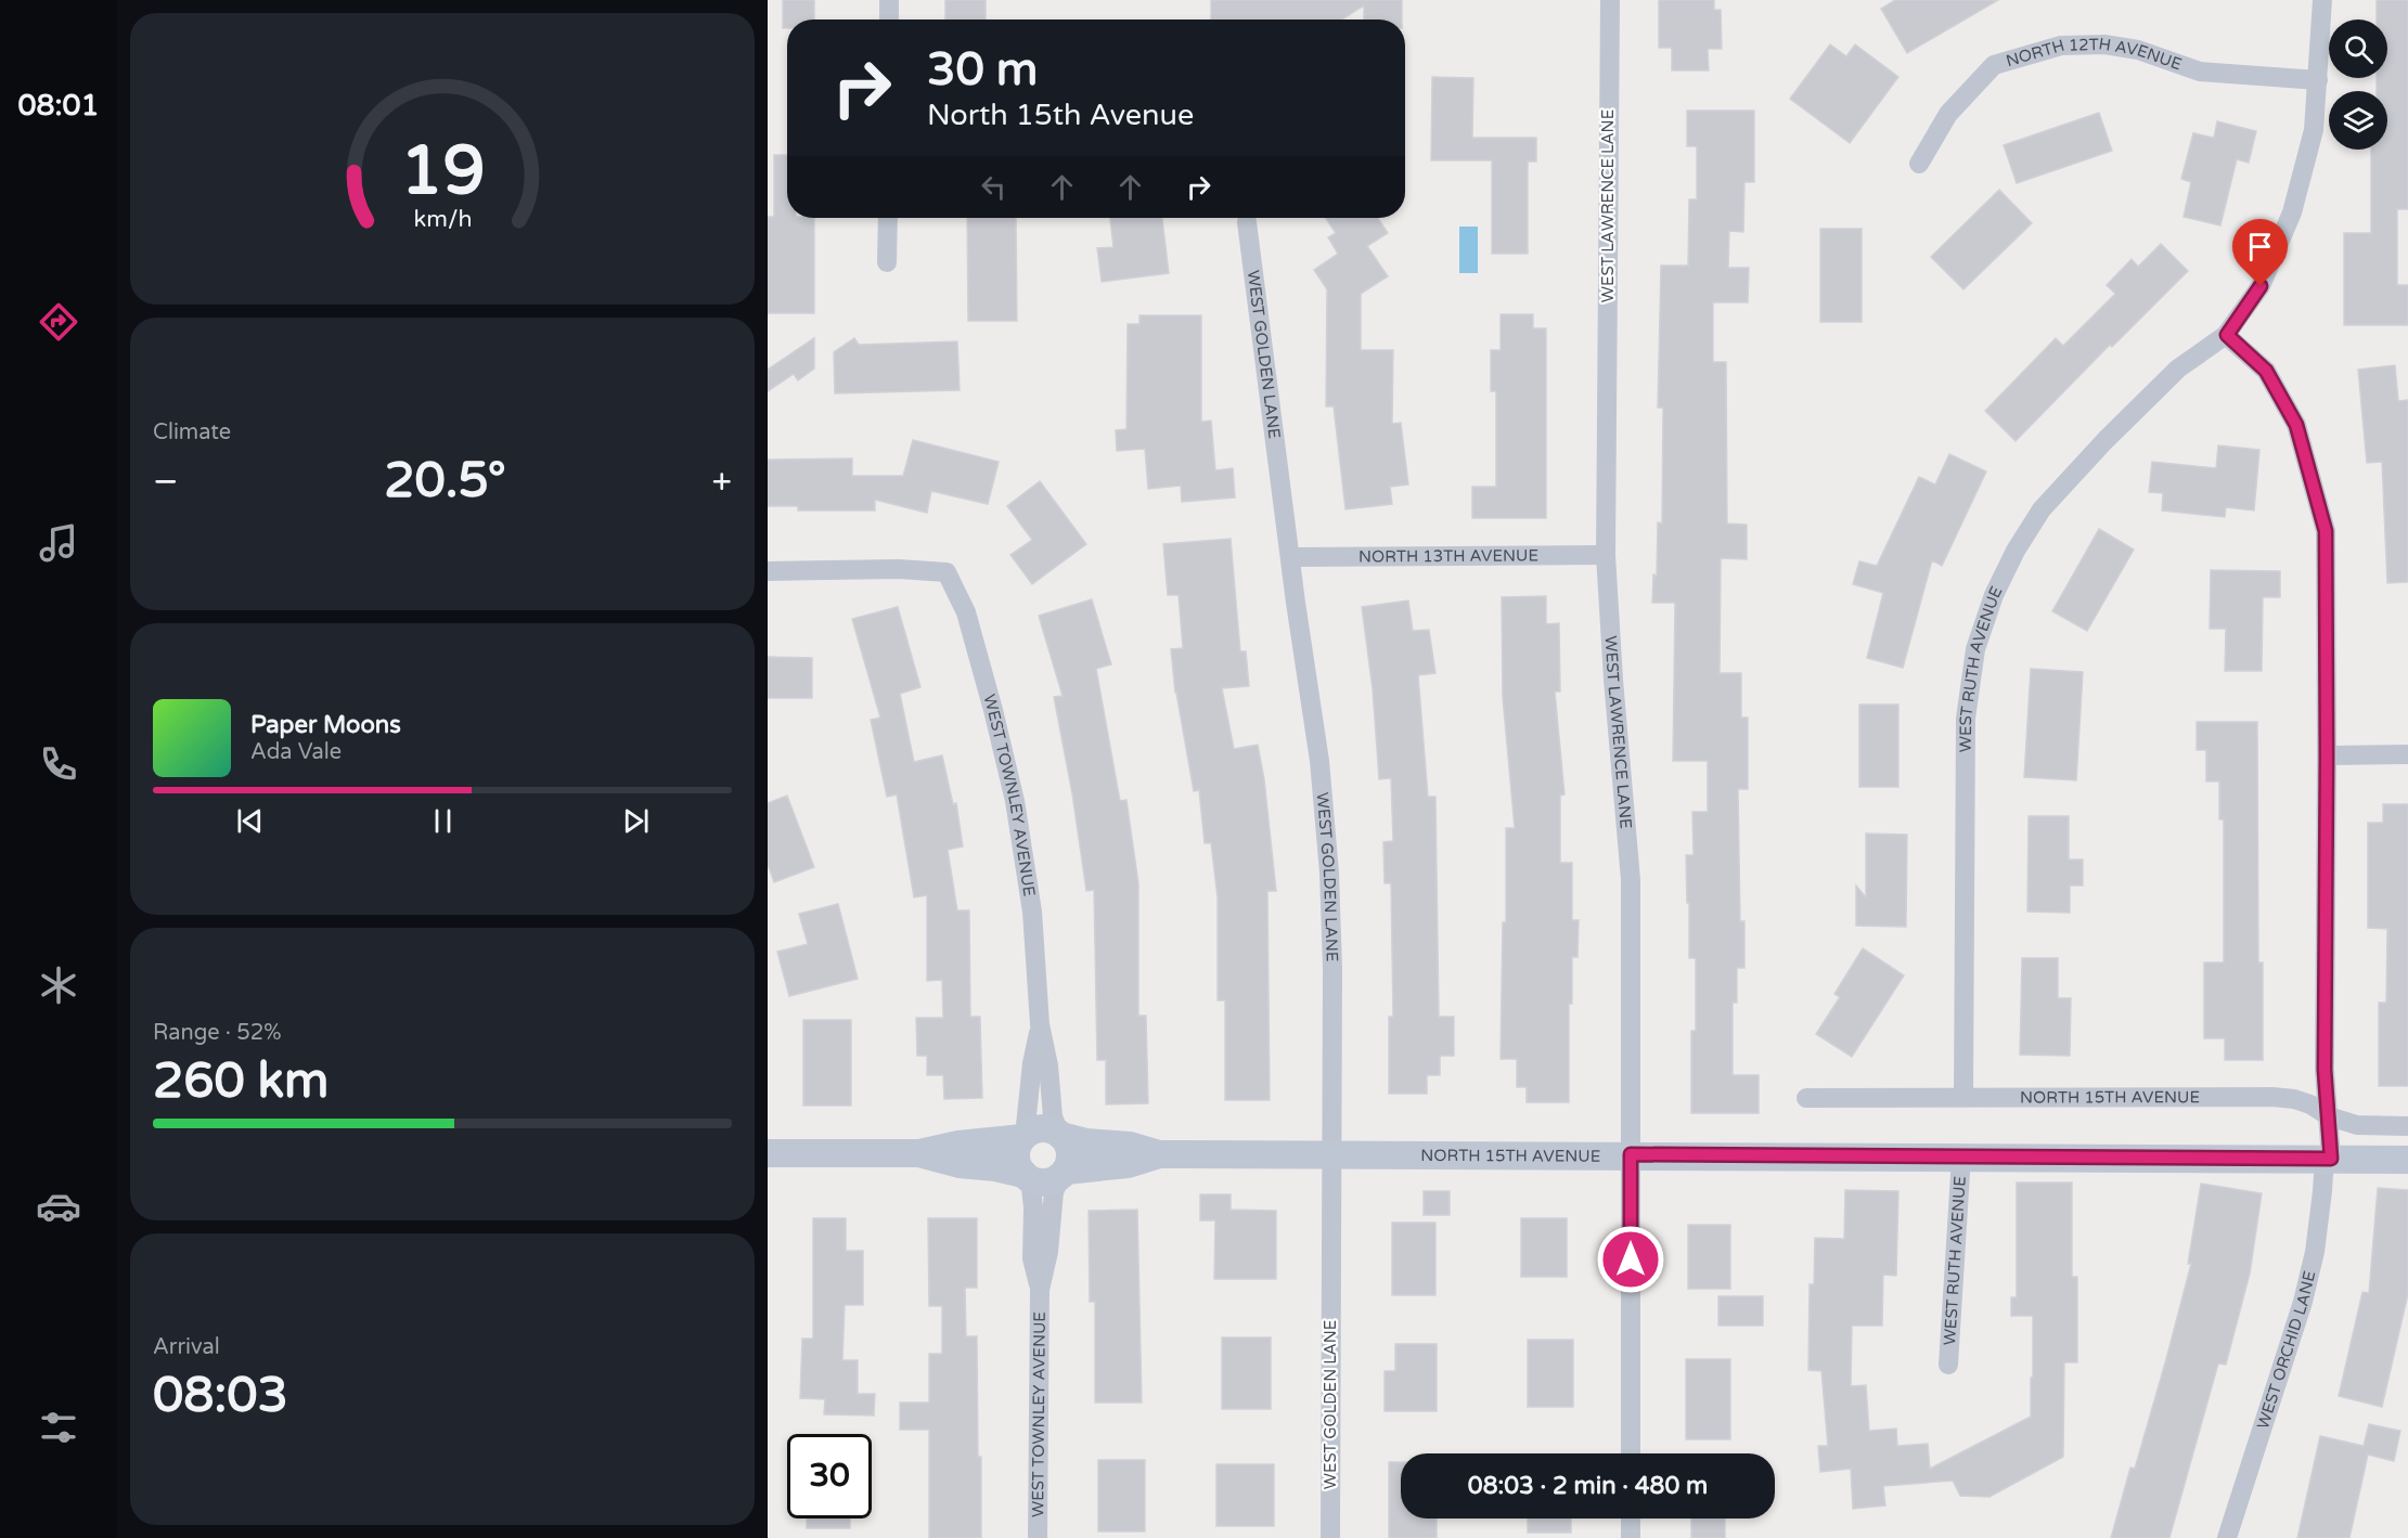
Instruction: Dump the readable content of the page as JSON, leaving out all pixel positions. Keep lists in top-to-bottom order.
{
  "streets": {
    "street": [
      "NORTH 12TH AVENUE",
      "WEST LAWRENCE LANE",
      "WEST GOLDEN LANE",
      "NORTH 13TH AVENUE",
      "WEST RUTH AVENUE",
      "WEST TOWNLEY AVENUE",
      "NORTH 15TH AVENUE",
      "WEST ORCHID LANE"
    ]
  },
  "crossings": [
    ["WEST LAWRENCE LANE", "NORTH 13TH AVENUE"],
    ["WEST LAWRENCE LANE", "NORTH 15TH AVENUE"],
    ["WEST GOLDEN LANE", "NORTH 13TH AVENUE"],
    ["WEST GOLDEN LANE", "NORTH 15TH AVENUE"],
    ["WEST RUTH AVENUE", "NORTH 15TH AVENUE"],
    ["WEST RUTH AVENUE", "WEST ORCHID LANE"],
    ["WEST TOWNLEY AVENUE", "NORTH 15TH AVENUE"],
    ["NORTH 15TH AVENUE", "WEST ORCHID LANE"]
  ],
  "page": {
    "tabs": "08:01",
    "turn": ["30 m", "North 15th Avenue"],
    "tile": [
      "Climate",
      ["Range · 52%", "260 km"],
      ["Arrival", "08:03"]
    ],
    "heat": ["−", "20.5°", "+"],
    "song": ["Paper Moons", "Ada Vale"],
    "limit": "30",
    "trip": "08:03 · 2 min · 480 m",
    "gauge": ["19", "km/h"]
  }
}
